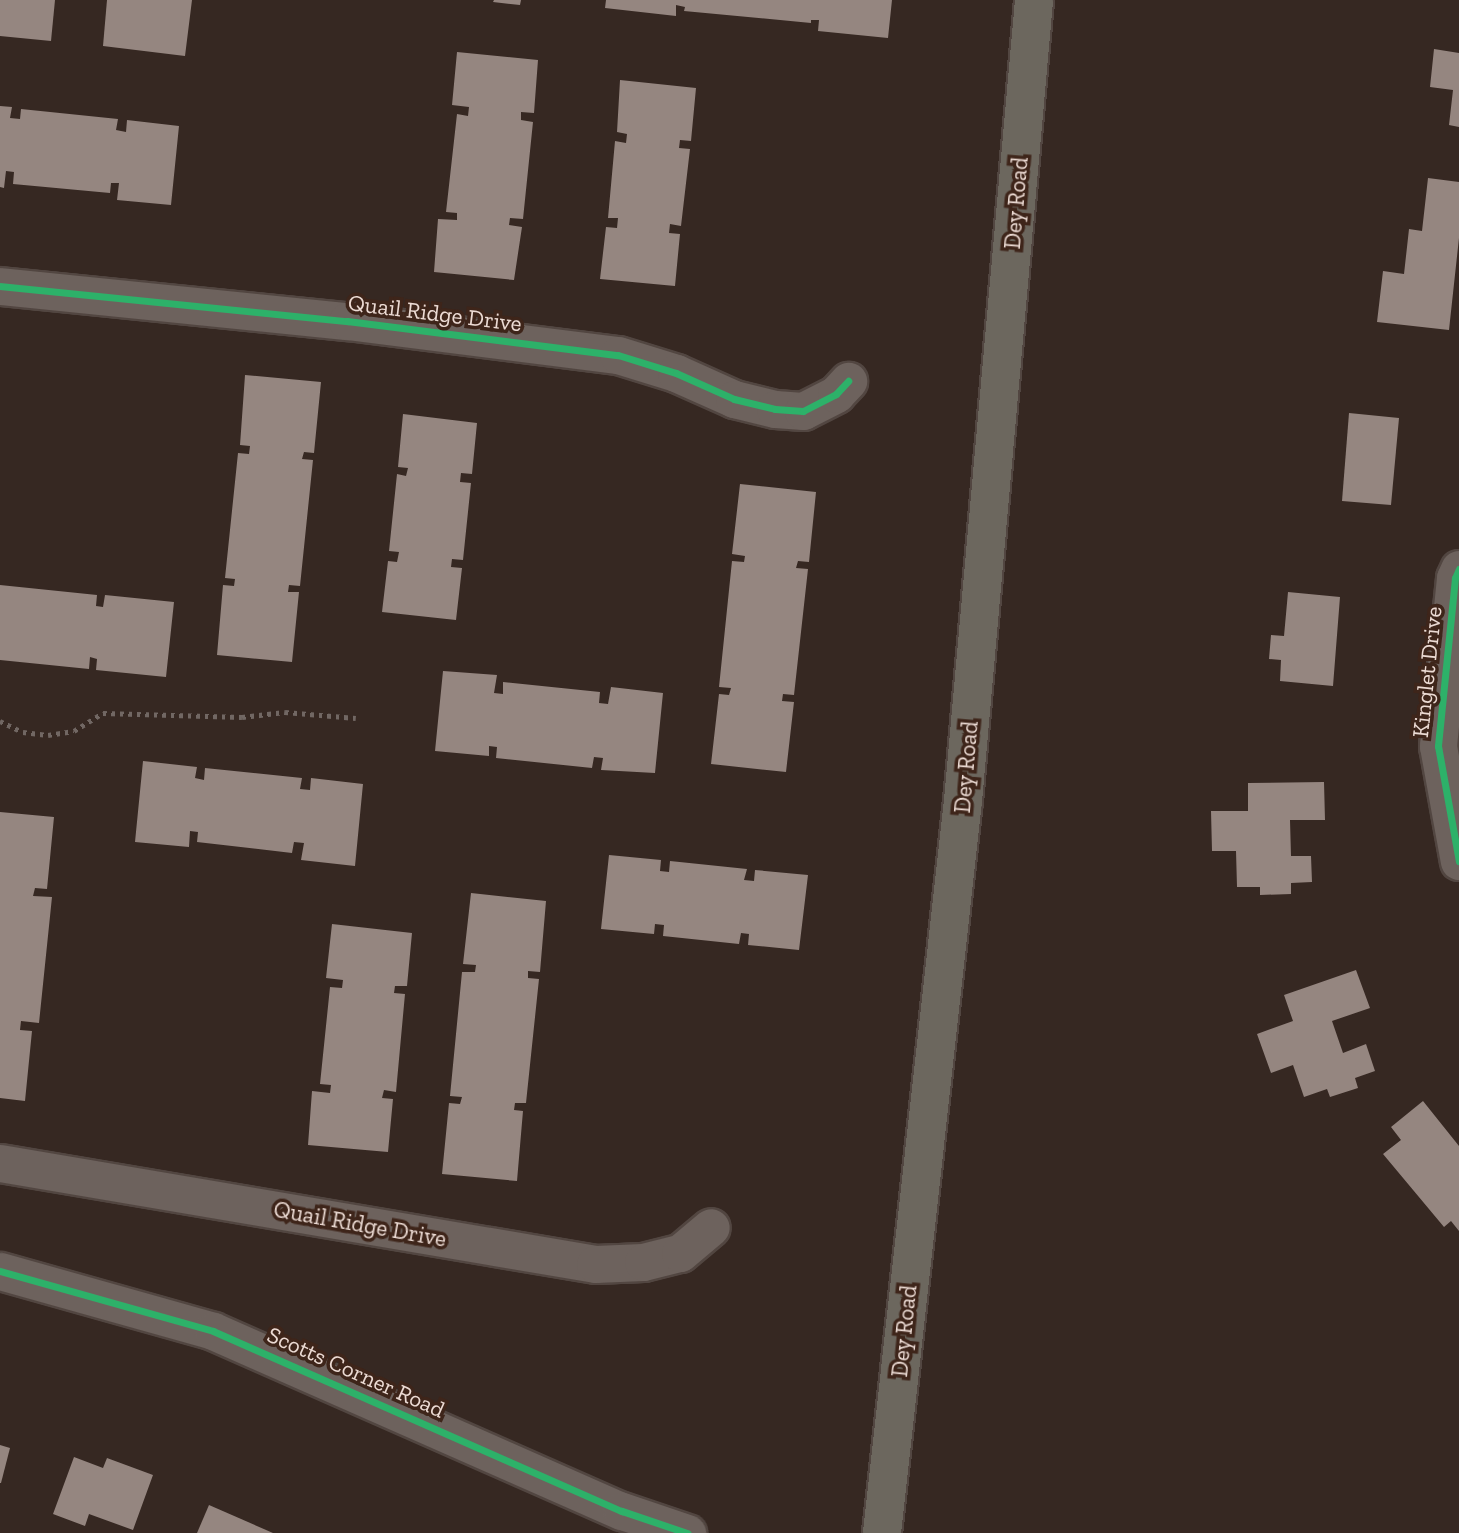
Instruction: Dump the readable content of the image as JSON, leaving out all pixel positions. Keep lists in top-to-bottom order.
{
  "streets": {
    "main road": ["Dey Road"],
    "street": ["Quail Ridge Drive", "Kinglet Drive", "Scotts Corner Road"]
  }
}
